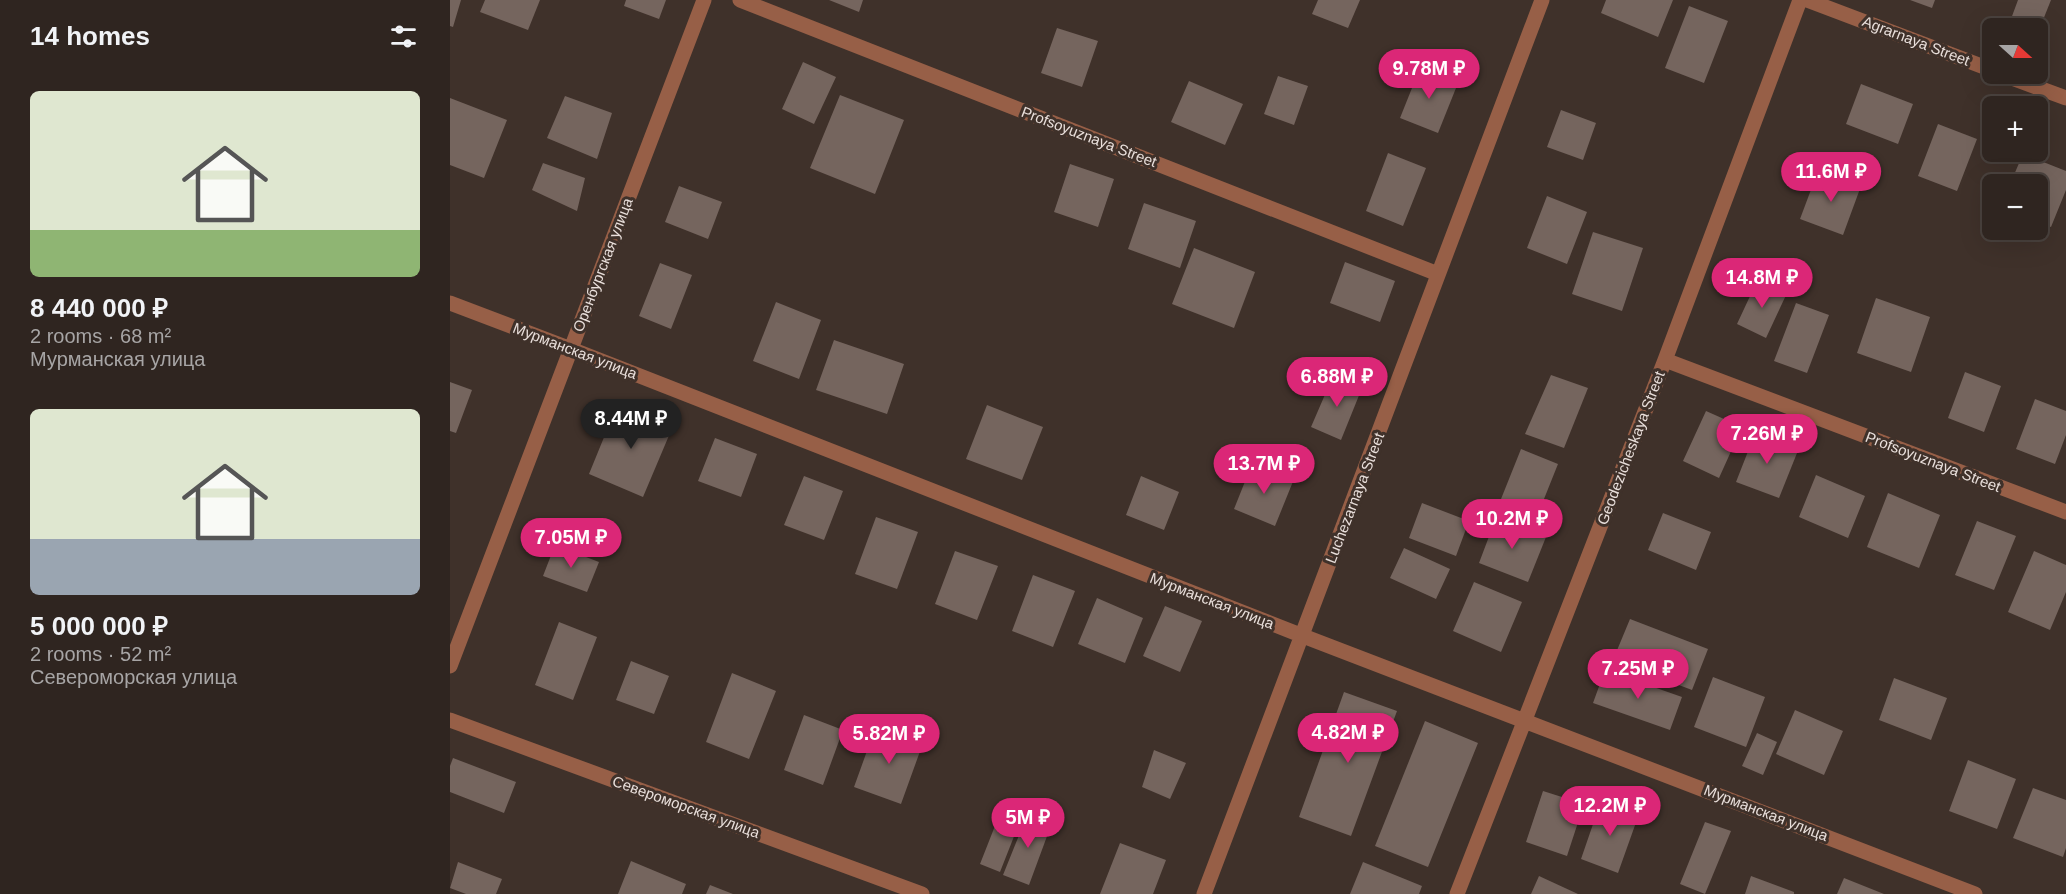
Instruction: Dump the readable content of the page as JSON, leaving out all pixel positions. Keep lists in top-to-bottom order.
{
  "streets": {
    "street": [
      "Agrarnaya Street",
      "Profsoyuznaya Street",
      "Оренбургская улица",
      "Мурманская улица",
      "Geodezicheskaya Street",
      "Luchezarnaya Street",
      "Североморская улица"
    ]
  },
  "crossings": [
    ["Profsoyuznaya Street", "Geodezicheskaya Street"],
    ["Profsoyuznaya Street", "Luchezarnaya Street"],
    ["Оренбургская улица", "Мурманская улица"],
    ["Мурманская улица", "Geodezicheskaya Street"],
    ["Мурманская улица", "Luchezarnaya Street"]
  ],
  "north": "right",
  "page": {
    "heading": "14 homes",
    "map_buttons": ["+", "−"],
    "price": [
      "9.78M ₽",
      "11.6M ₽",
      "14.8M ₽",
      "6.88M ₽",
      "8.44M ₽",
      "7.26M ₽",
      "13.7M ₽",
      "10.2M ₽",
      "7.05M ₽",
      "7.25M ₽",
      "4.82M ₽",
      "5.82M ₽",
      "12.2M ₽",
      "5M ₽"
    ],
    "list": [
      {
        "name": "8 440 000 ₽",
        "note": "2 rooms · 68 m² · Мурманская улица"
      },
      {
        "name": "5 000 000 ₽",
        "note": "2 rooms · 52 m² · Североморская улица"
      }
    ]
  }
}
